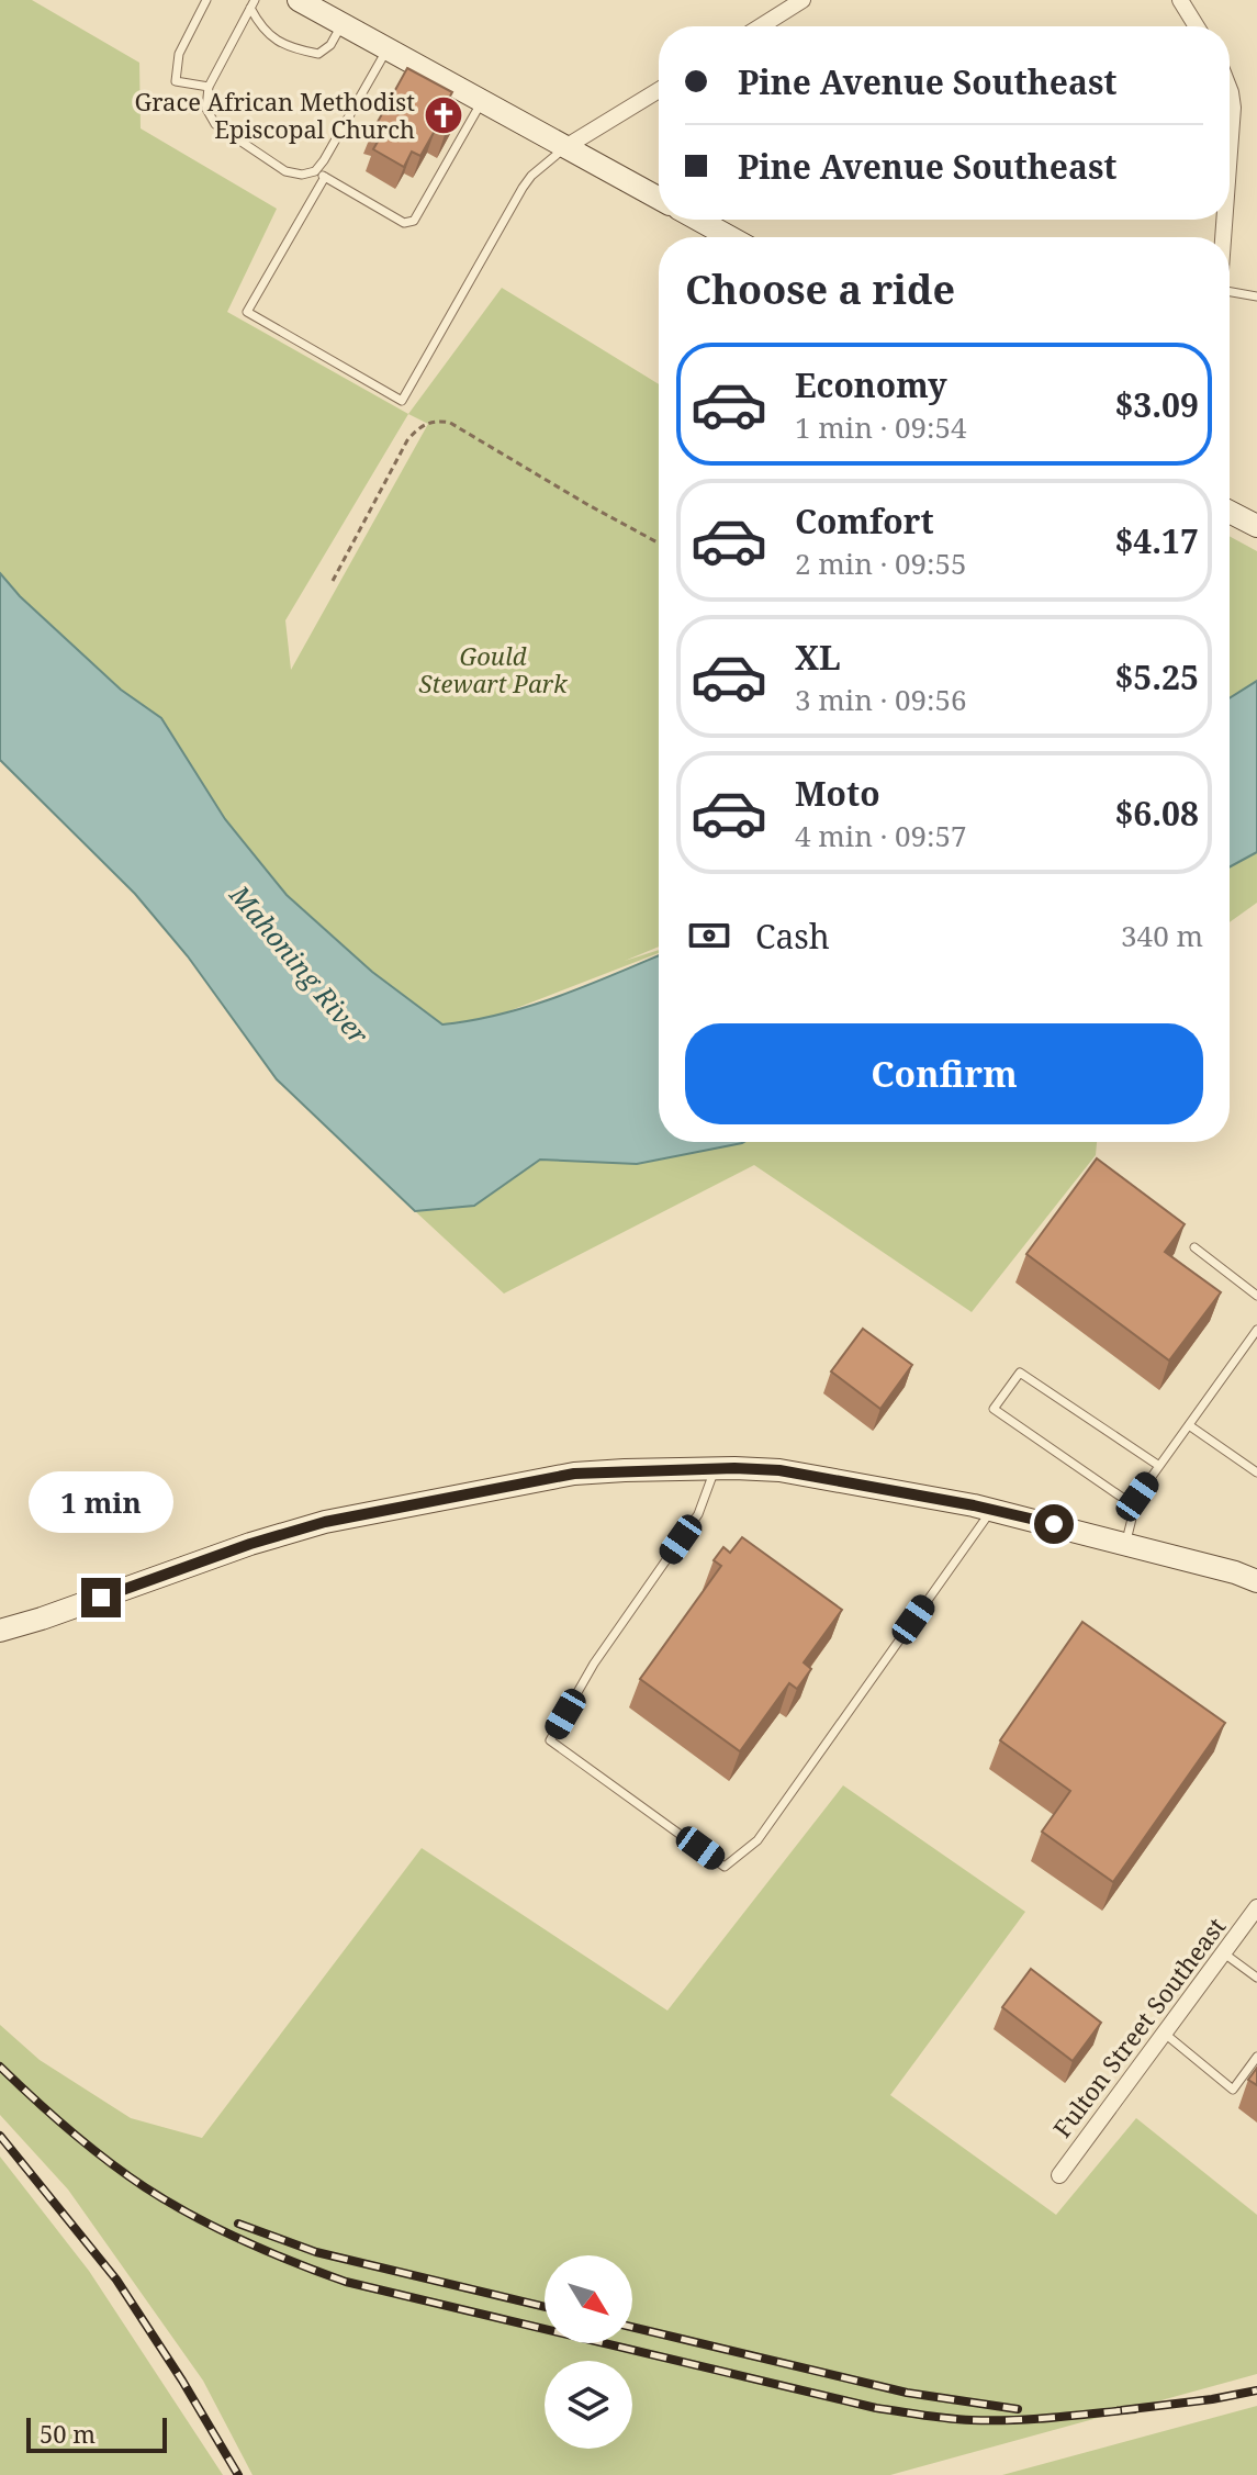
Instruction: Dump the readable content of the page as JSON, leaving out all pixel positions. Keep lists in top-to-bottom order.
{
  "streets": {
    "street": ["Fulton Street Southeast"]
  },
  "water": ["Mahoning River"],
  "parks": ["Gould Stewart Park"],
  "places": {
    "church": ["Grace African Methodist Episcopal Church"]
  },
  "scale_bar": "50 m",
  "north": "bottom right",
  "page": {
    "banner": ["Pine Avenue Southeast", "Pine Avenue Southeast"],
    "heading": "Choose a ride",
    "list": [
      {
        "name": "Economy",
        "note": "1 min · 09:54",
        "value": "$3.09"
      },
      {
        "name": "Comfort",
        "note": "2 min · 09:55",
        "value": "$4.17"
      },
      {
        "name": "XL",
        "note": "3 min · 09:56",
        "value": "$5.25"
      },
      {
        "name": "Moto",
        "note": "4 min · 09:57",
        "value": "$6.08"
      }
    ],
    "pay": ["Cash", "340 m"],
    "buttons": "Confirm",
    "bubble": "1 min",
    "scale": "50 m"
  }
}
